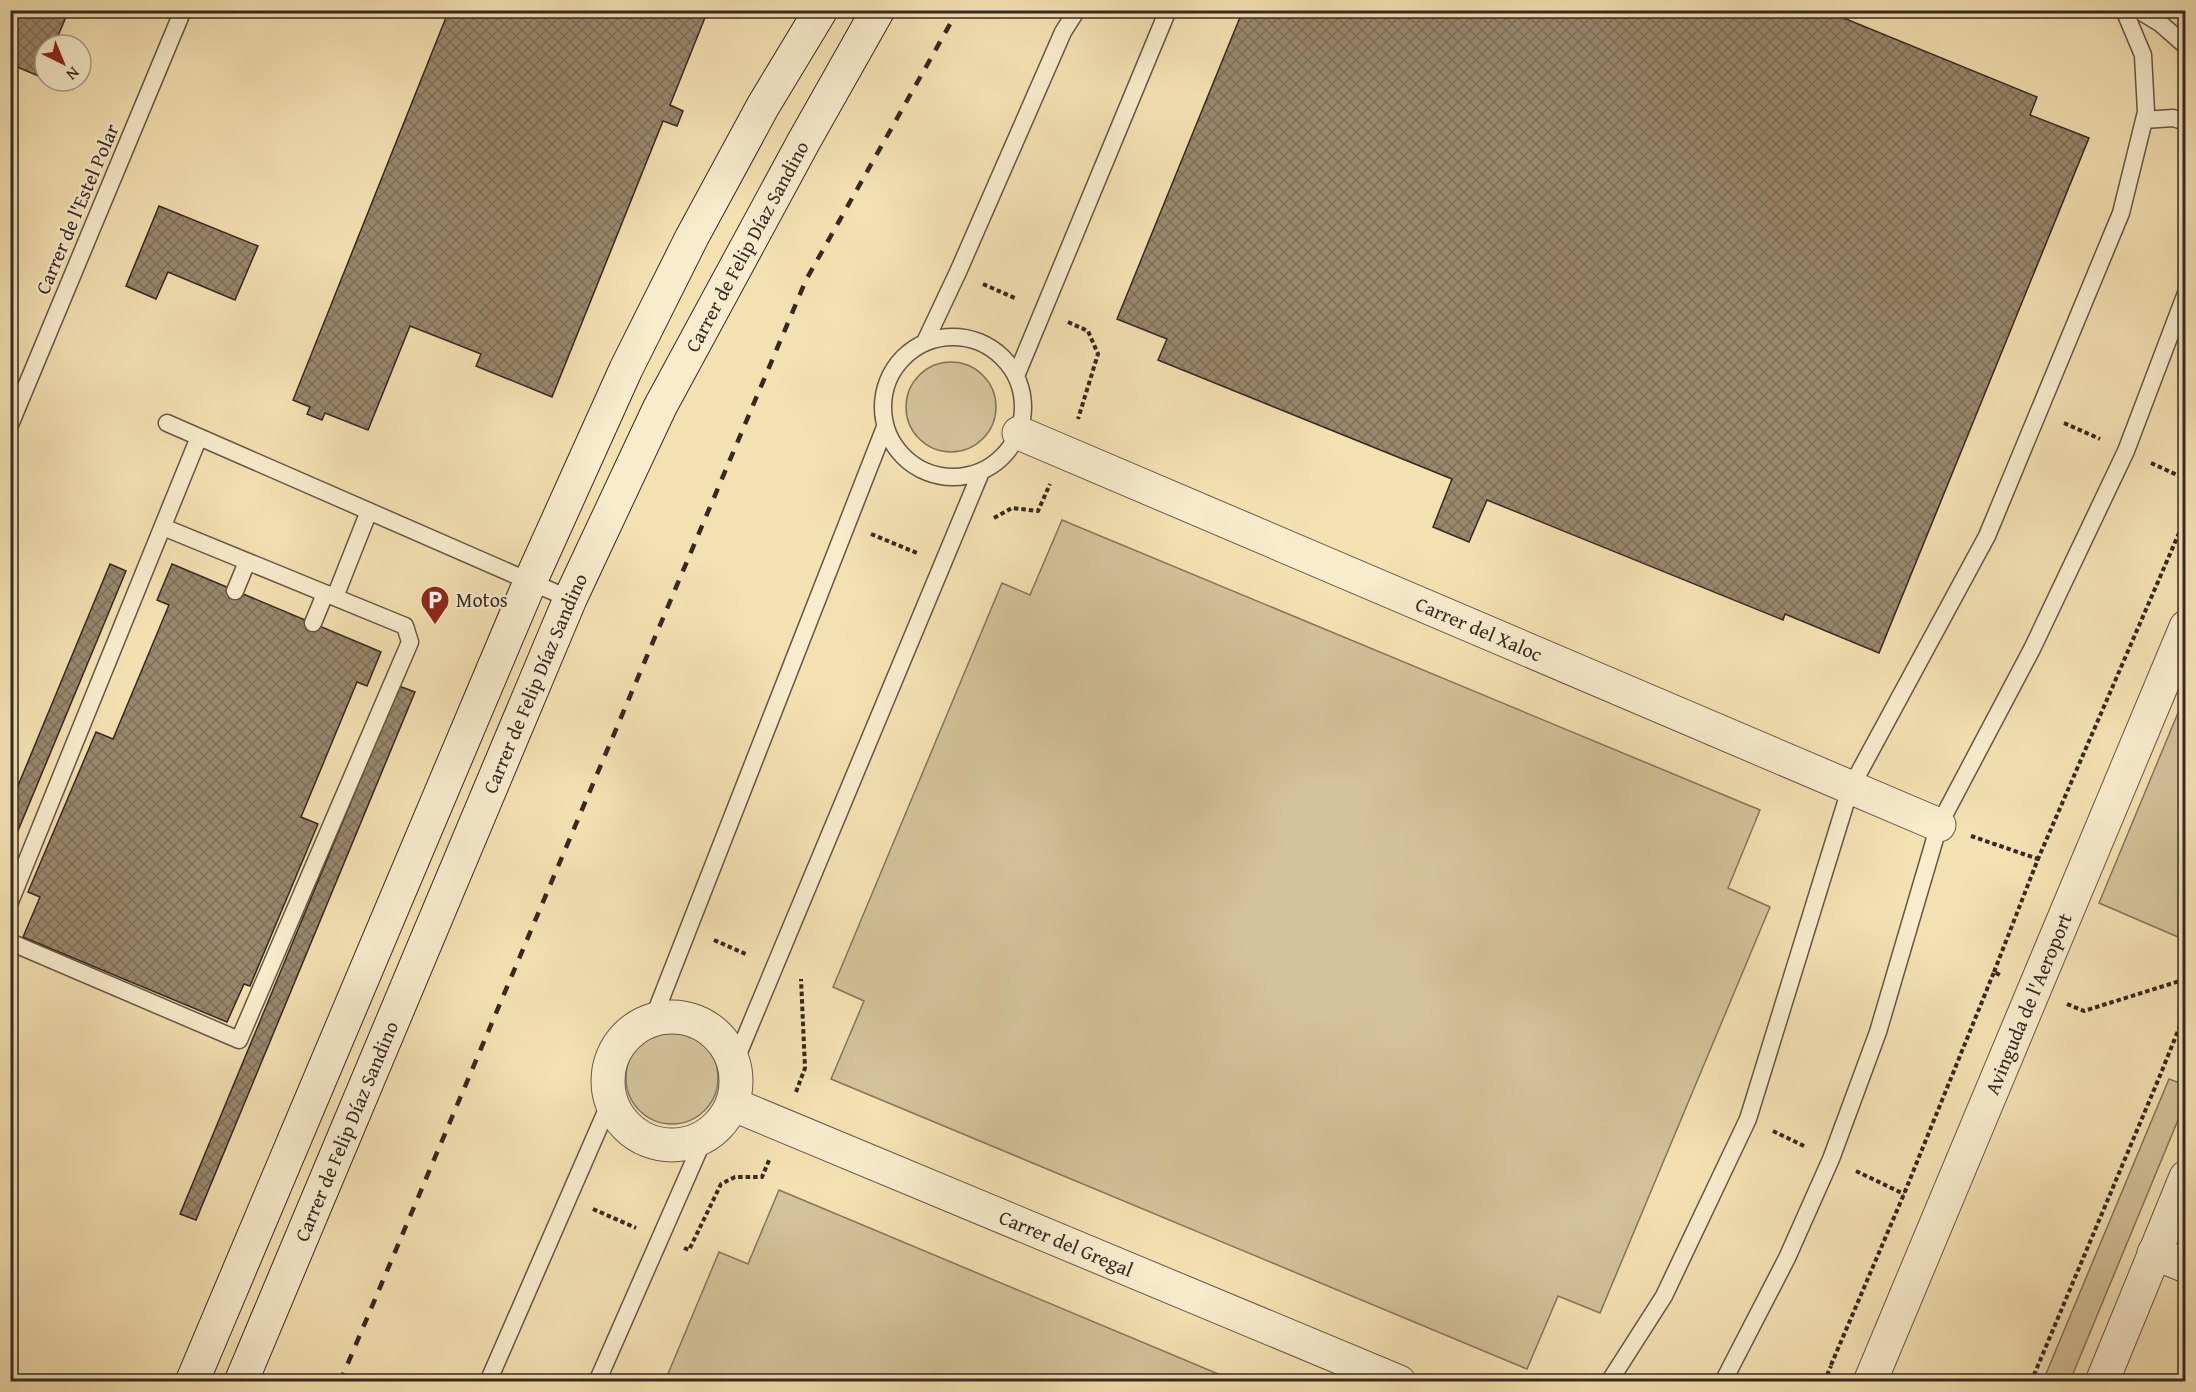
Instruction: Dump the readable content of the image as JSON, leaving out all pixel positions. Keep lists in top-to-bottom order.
{
  "streets": {
    "street": [
      "Carrer de Felip Díaz Sandino",
      "Carrer del Xaloc",
      "Avinguda de l'Aeroport",
      "Carrer del Gregal"
    ],
    "lane": ["Carrer de l'Estel Polar"]
  },
  "places": {
    "parking": ["Motos"]
  },
  "north": "bottom right"
}
